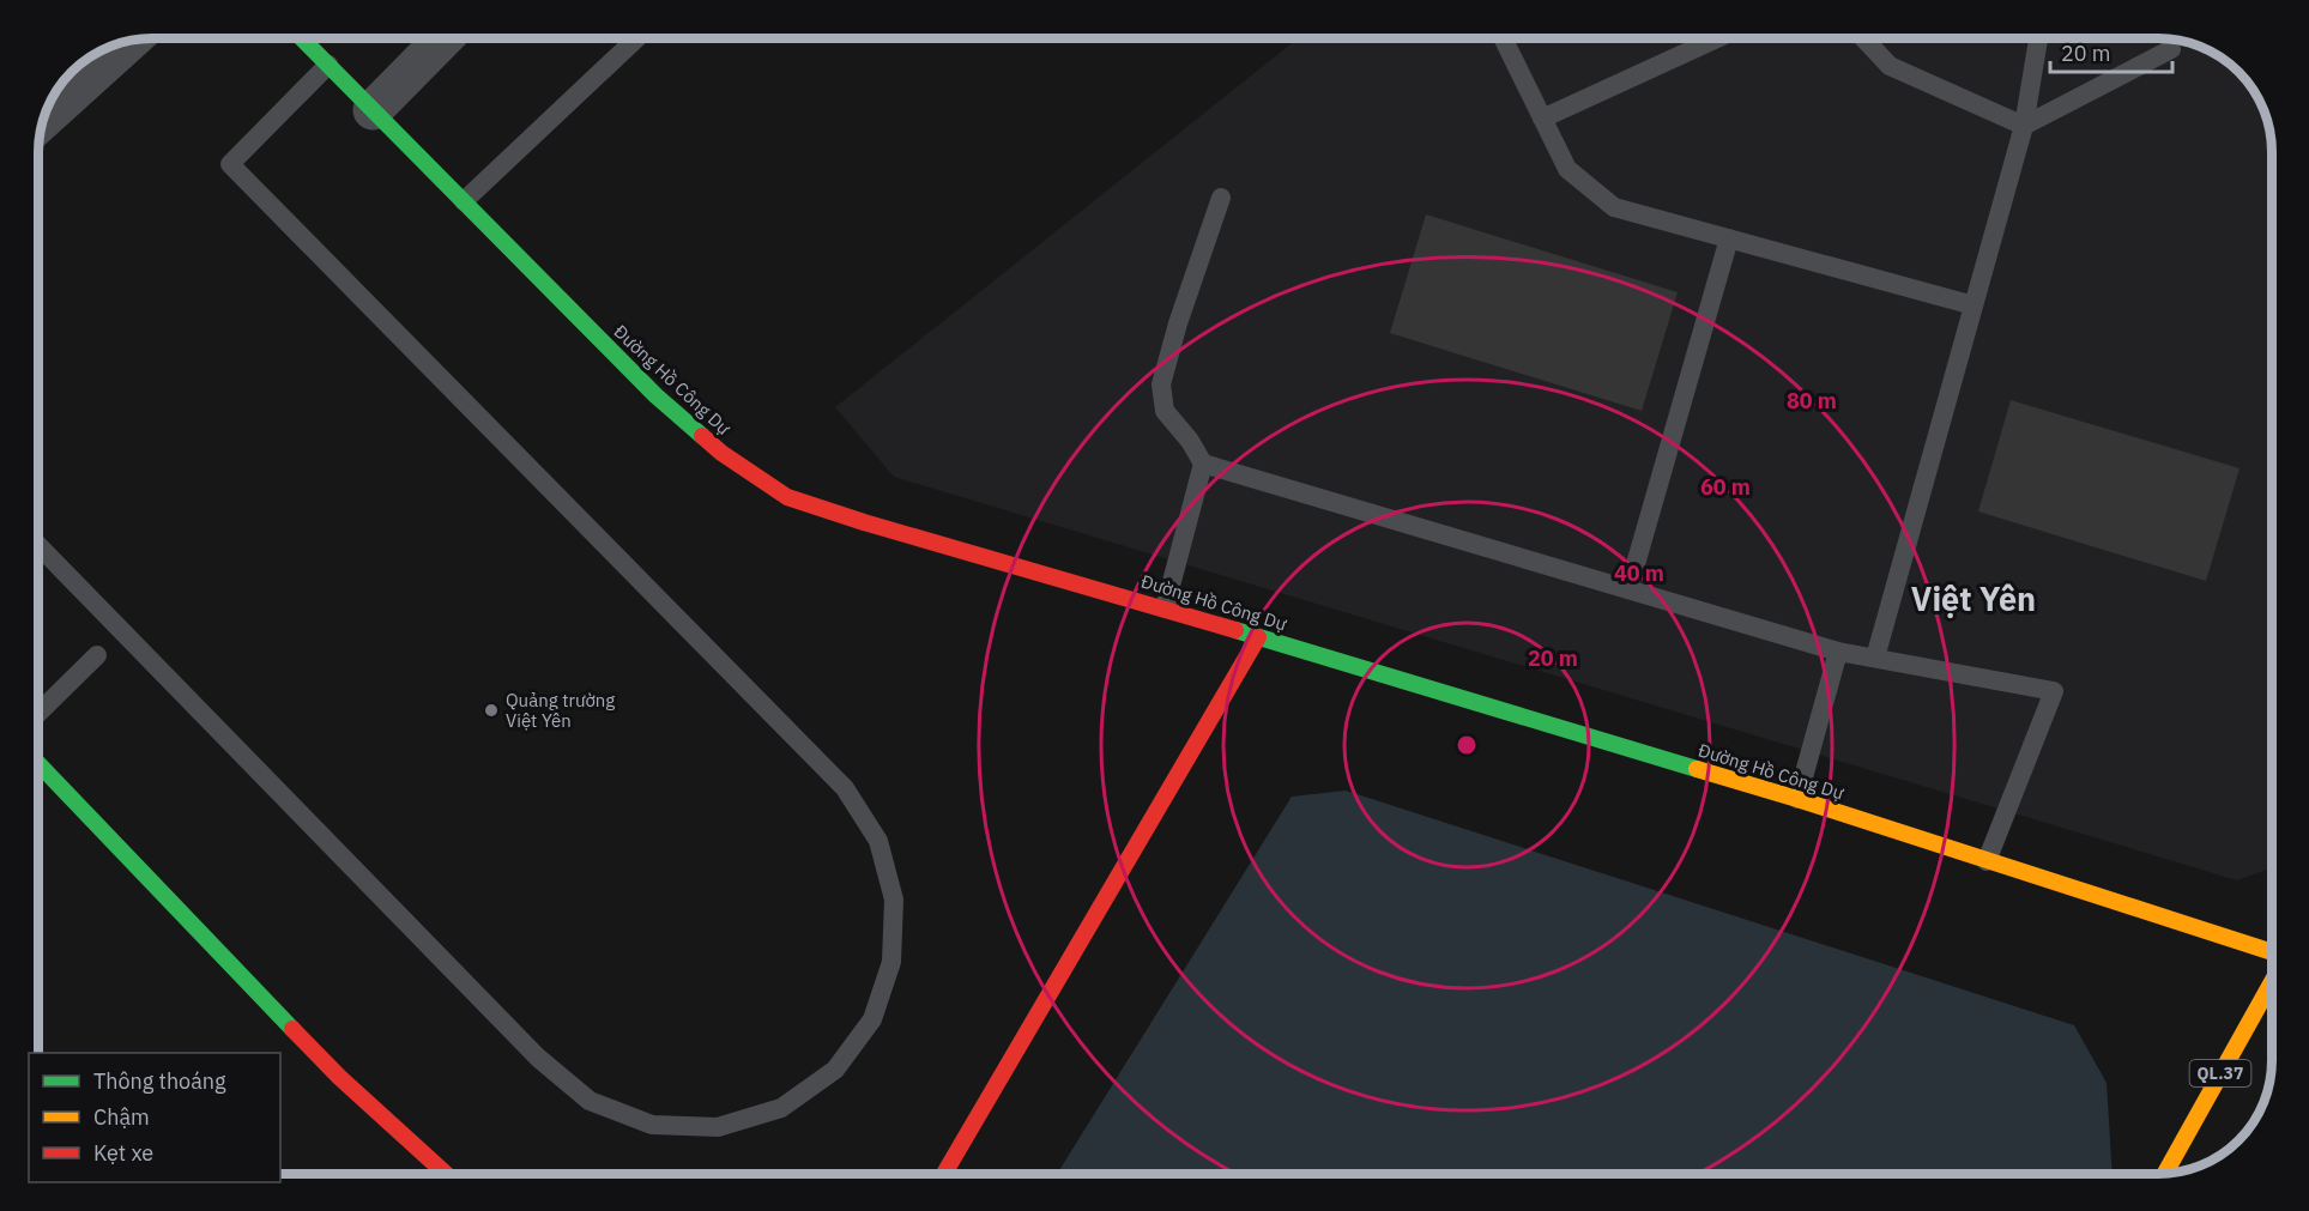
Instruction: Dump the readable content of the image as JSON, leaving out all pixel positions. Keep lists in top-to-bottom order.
{
  "streets": {
    "main road": ["Đường Hồ Công Dự", "QL.37"]
  },
  "districts": ["Việt Yên"],
  "places": ["Quảng trường Việt Yên"],
  "legend": ["Thông thoáng", "Chậm", "Kẹt xe"],
  "scale_bar": "20 m",
  "rings": [
    "80 m",
    "60 m",
    "40 m",
    "20 m"
  ]
}
